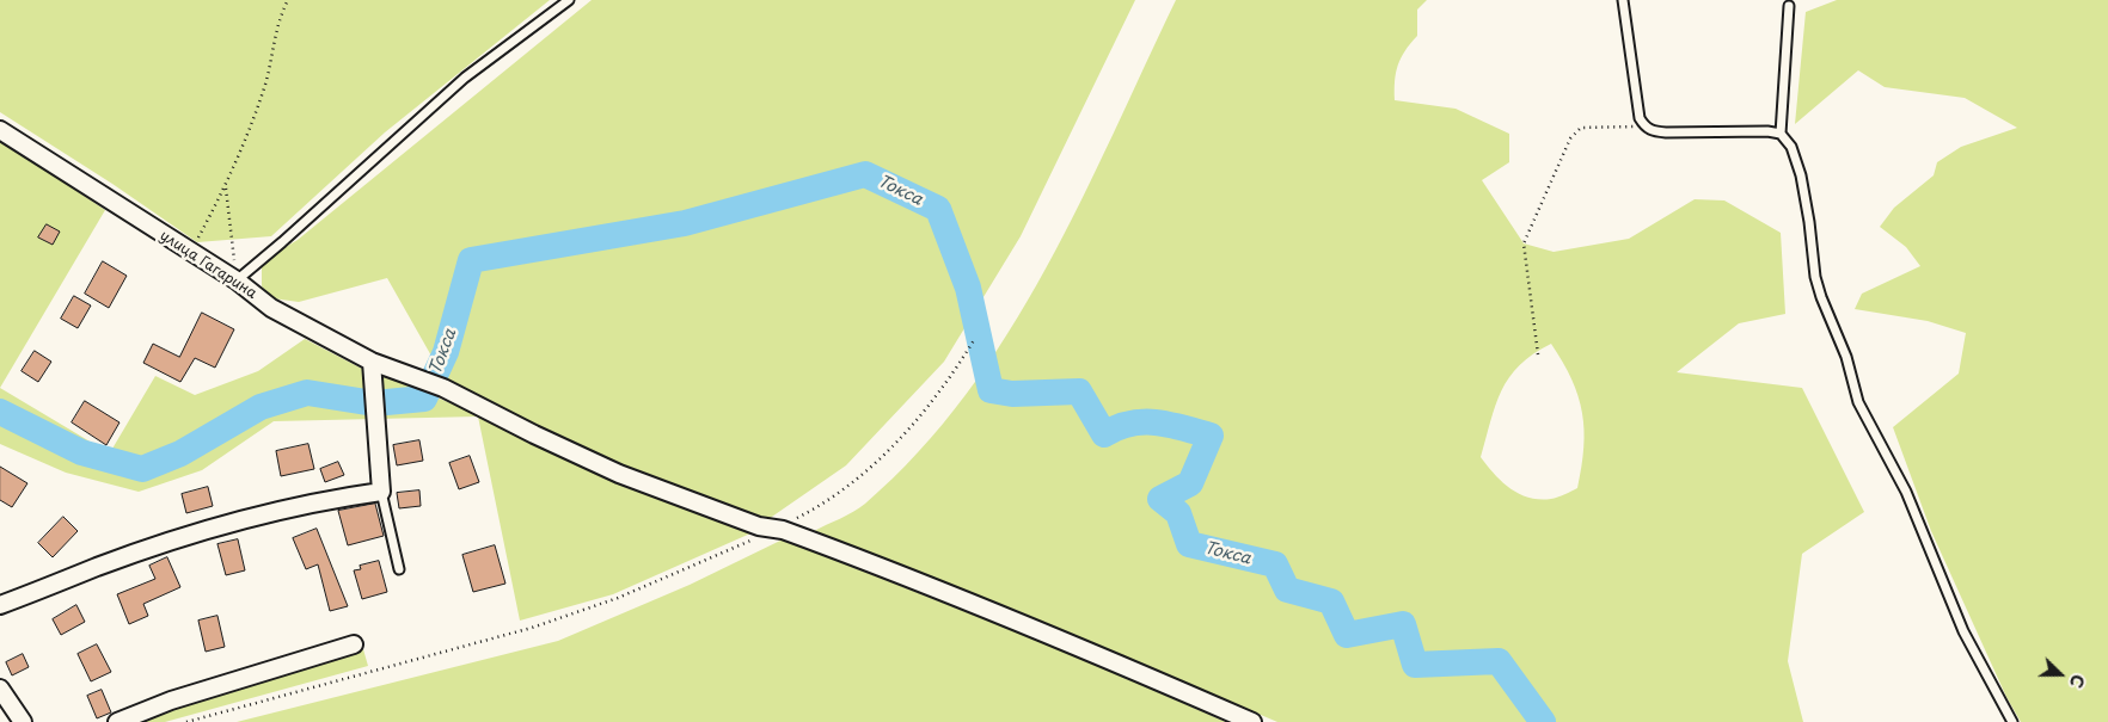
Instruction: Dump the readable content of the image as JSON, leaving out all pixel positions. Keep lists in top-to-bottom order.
{
  "streets": {
    "street": ["улица Гагарина"]
  },
  "water": ["Токса"],
  "north": "right"
}
